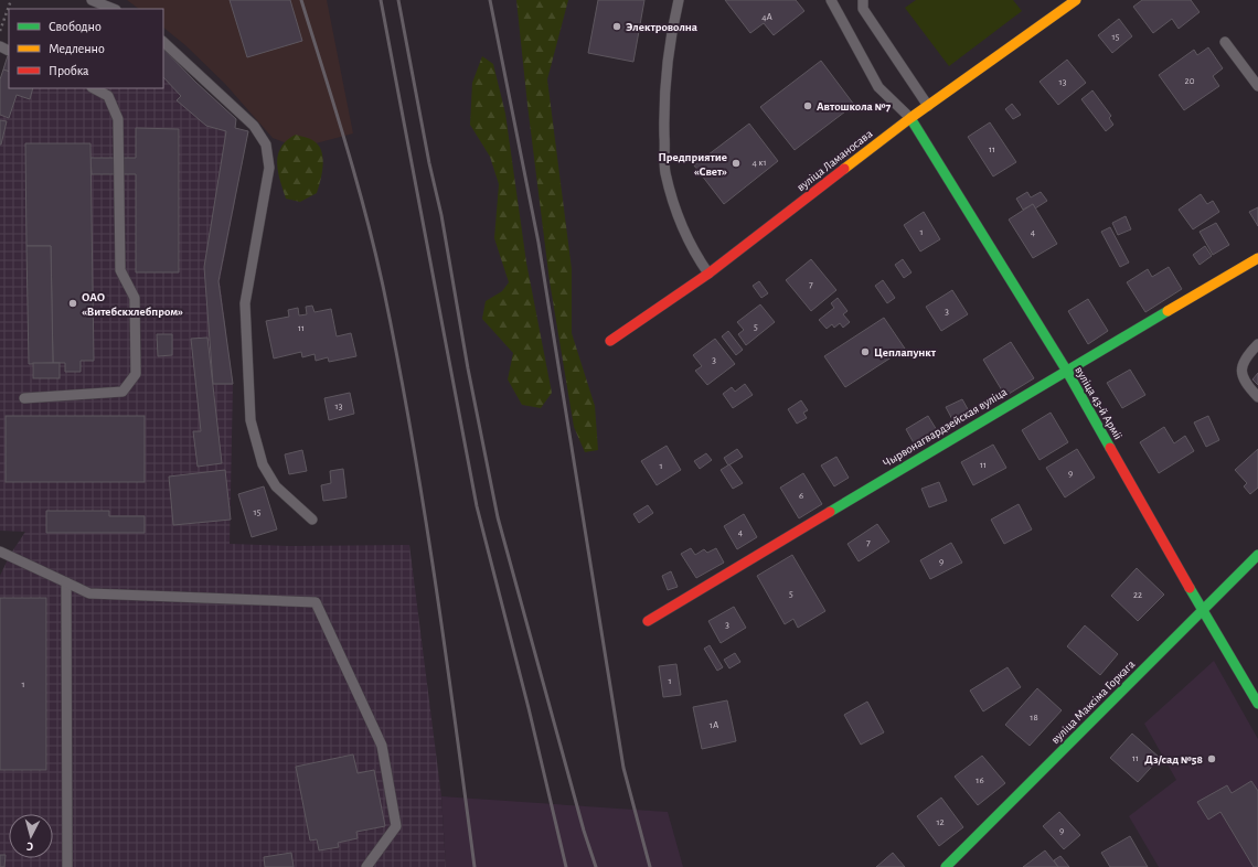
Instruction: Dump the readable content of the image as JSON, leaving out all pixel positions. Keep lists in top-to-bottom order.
{
  "streets": {
    "street": [
      "вуліца Ламаносава",
      "вуліца 43-й Арміі",
      "Чырвонагвардзейская вуліца",
      "вуліца Максіма Горкага"
    ]
  },
  "crossings": [
    ["вуліца Ламаносава", "вуліца 43-й Арміі"],
    ["вуліца 43-й Арміі", "Чырвонагвардзейская вуліца"],
    ["вуліца 43-й Арміі", "вуліца Максіма Горкага"]
  ],
  "places": [
    "Электроволна",
    "Автошкола №7",
    "Предприятие «Свет»",
    "ОАО «Витебскхлебпром»",
    "Цеплапункт",
    "Дз/сад №58"
  ],
  "house_numbers": [
    "4А",
    "15",
    "20",
    "13",
    "11",
    "4 к1",
    "1",
    "4",
    "7",
    "3",
    "5",
    "11",
    "3",
    "13",
    "11",
    "1",
    "9",
    "6",
    "15",
    "4",
    "7",
    "9",
    "5",
    "22",
    "3",
    "1",
    "1",
    "18",
    "1А",
    "11",
    "16",
    "12",
    "9"
  ],
  "legend": ["Свободно", "Медленно", "Пробка"],
  "north": "bottom"
}
